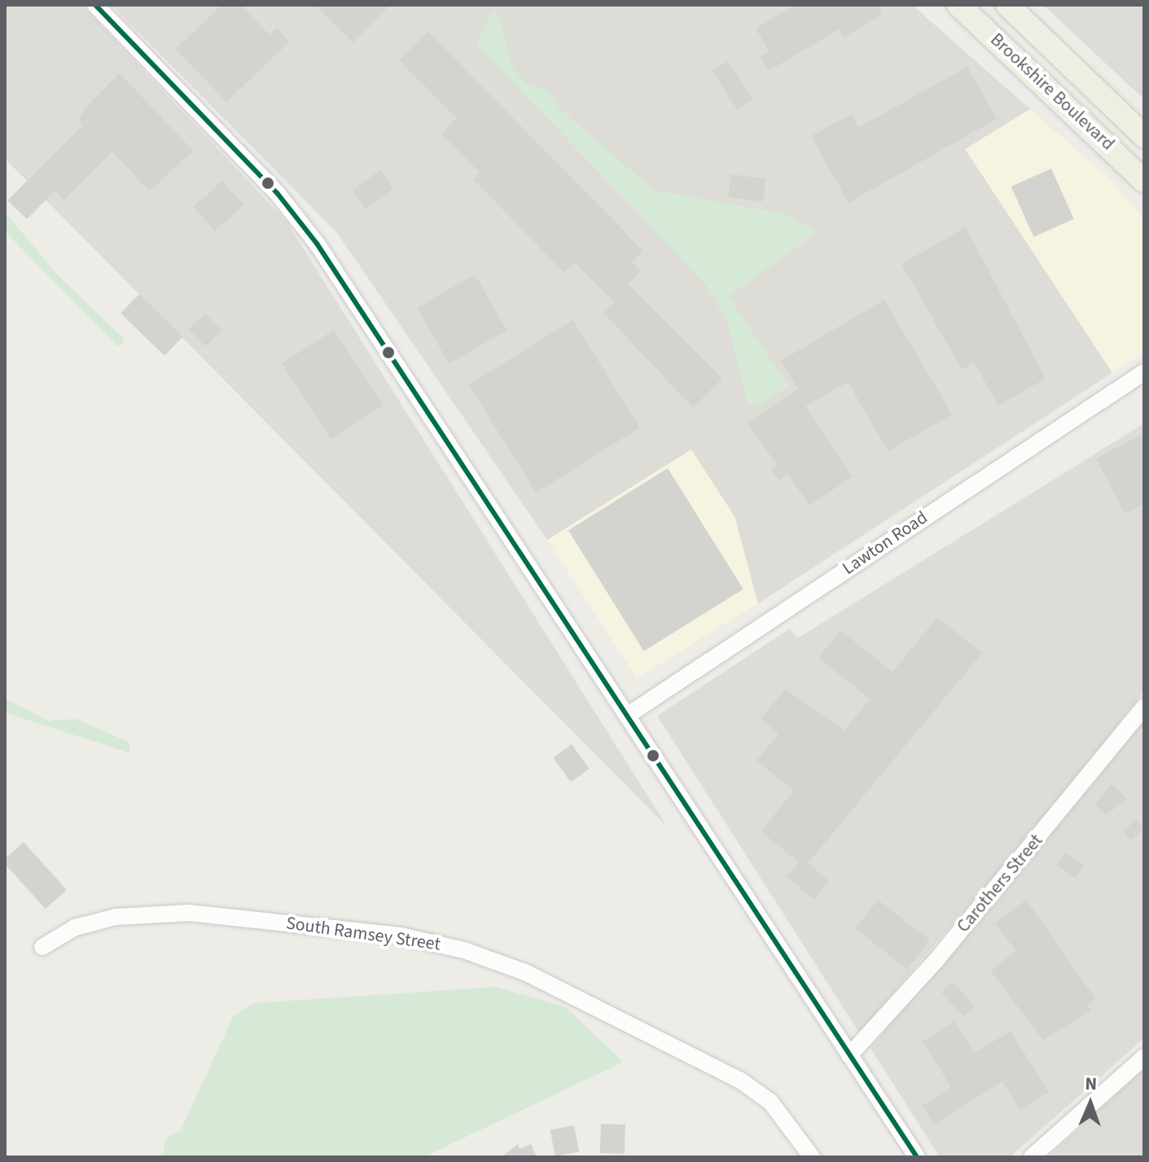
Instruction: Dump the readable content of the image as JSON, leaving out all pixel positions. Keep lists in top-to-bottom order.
{
  "streets": {
    "highway": ["Brookshire Boulevard"],
    "street": ["Lawton Road", "Carothers Street", "South Ramsey Street"]
  },
  "north": "top"
}
